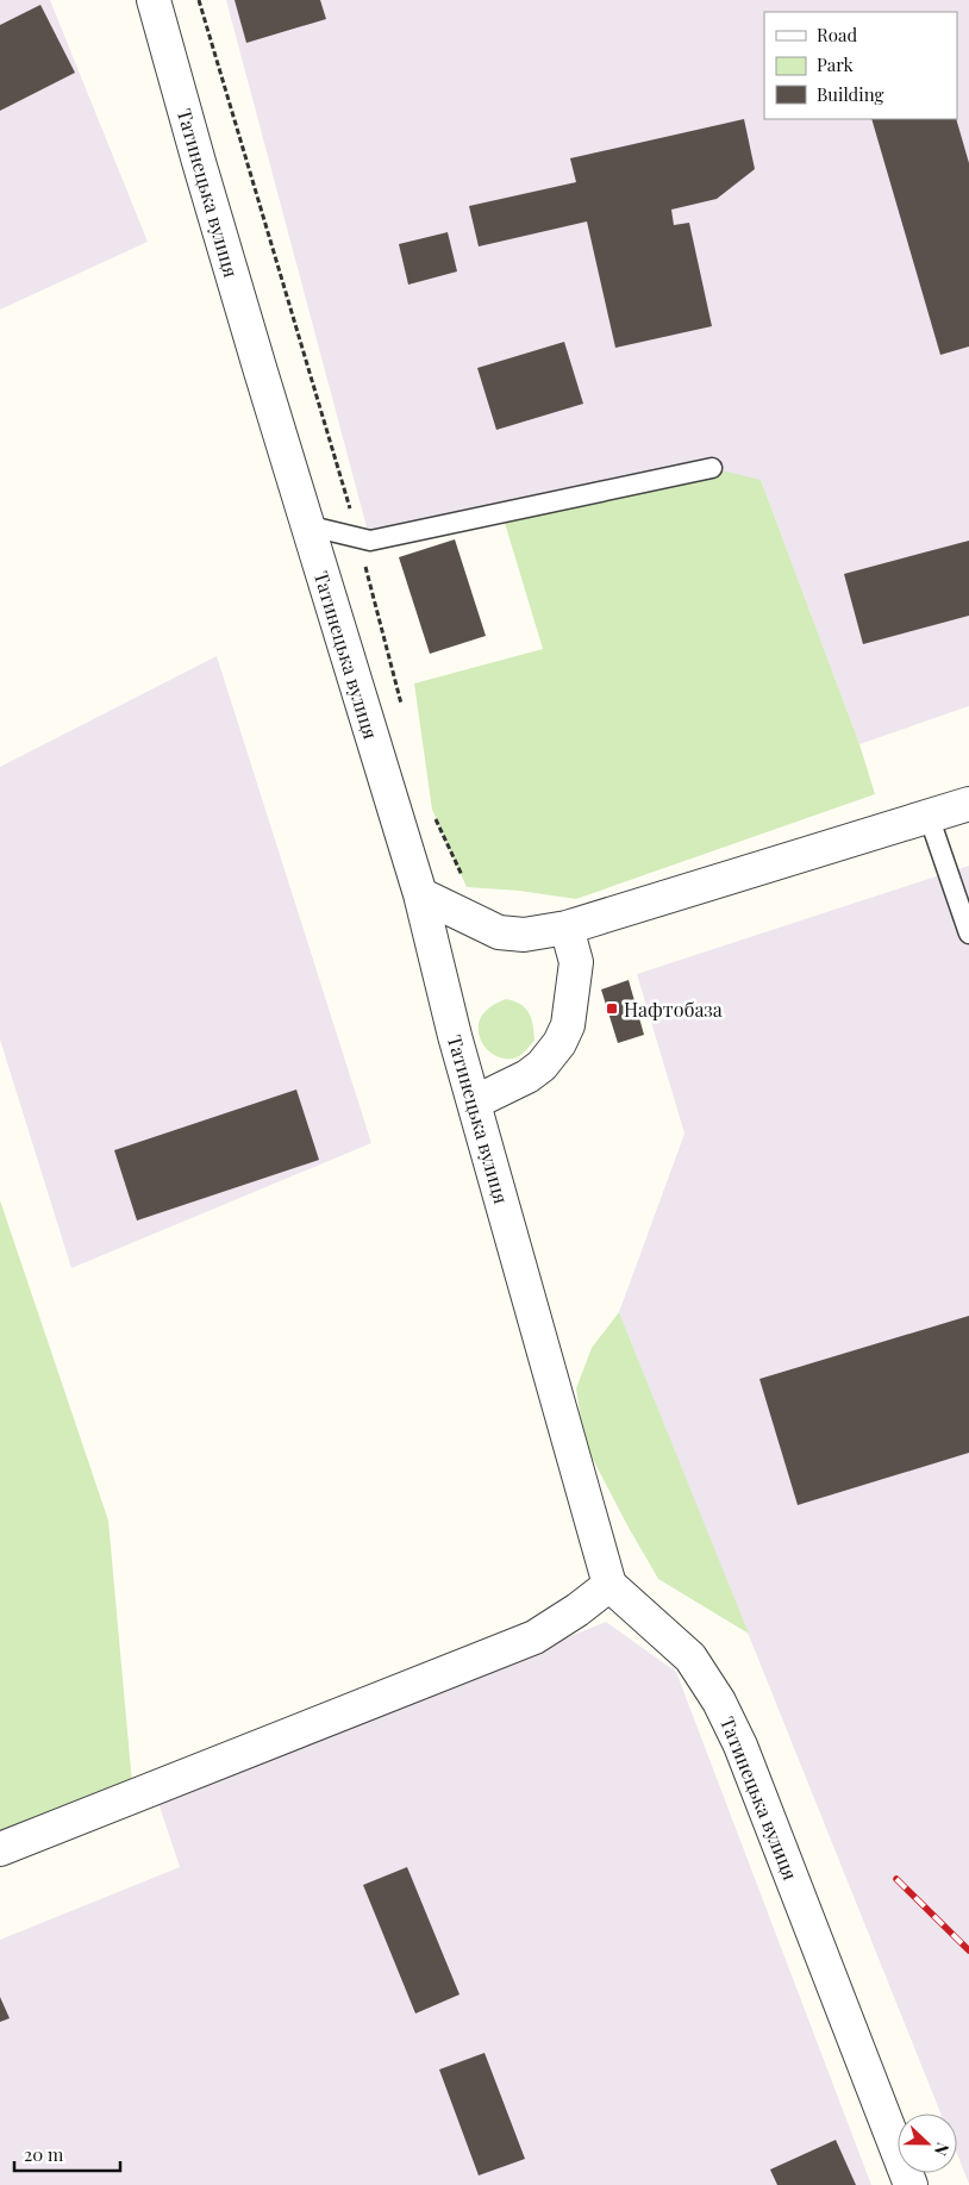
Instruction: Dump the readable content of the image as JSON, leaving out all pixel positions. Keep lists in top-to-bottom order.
{
  "streets": {
    "street": ["Татинецька вулиця"]
  },
  "places": {
    "transit": ["Нафтобаза"]
  },
  "legend": ["Road", "Park", "Building"],
  "scale_bar": "20 m",
  "north": "right"
}
